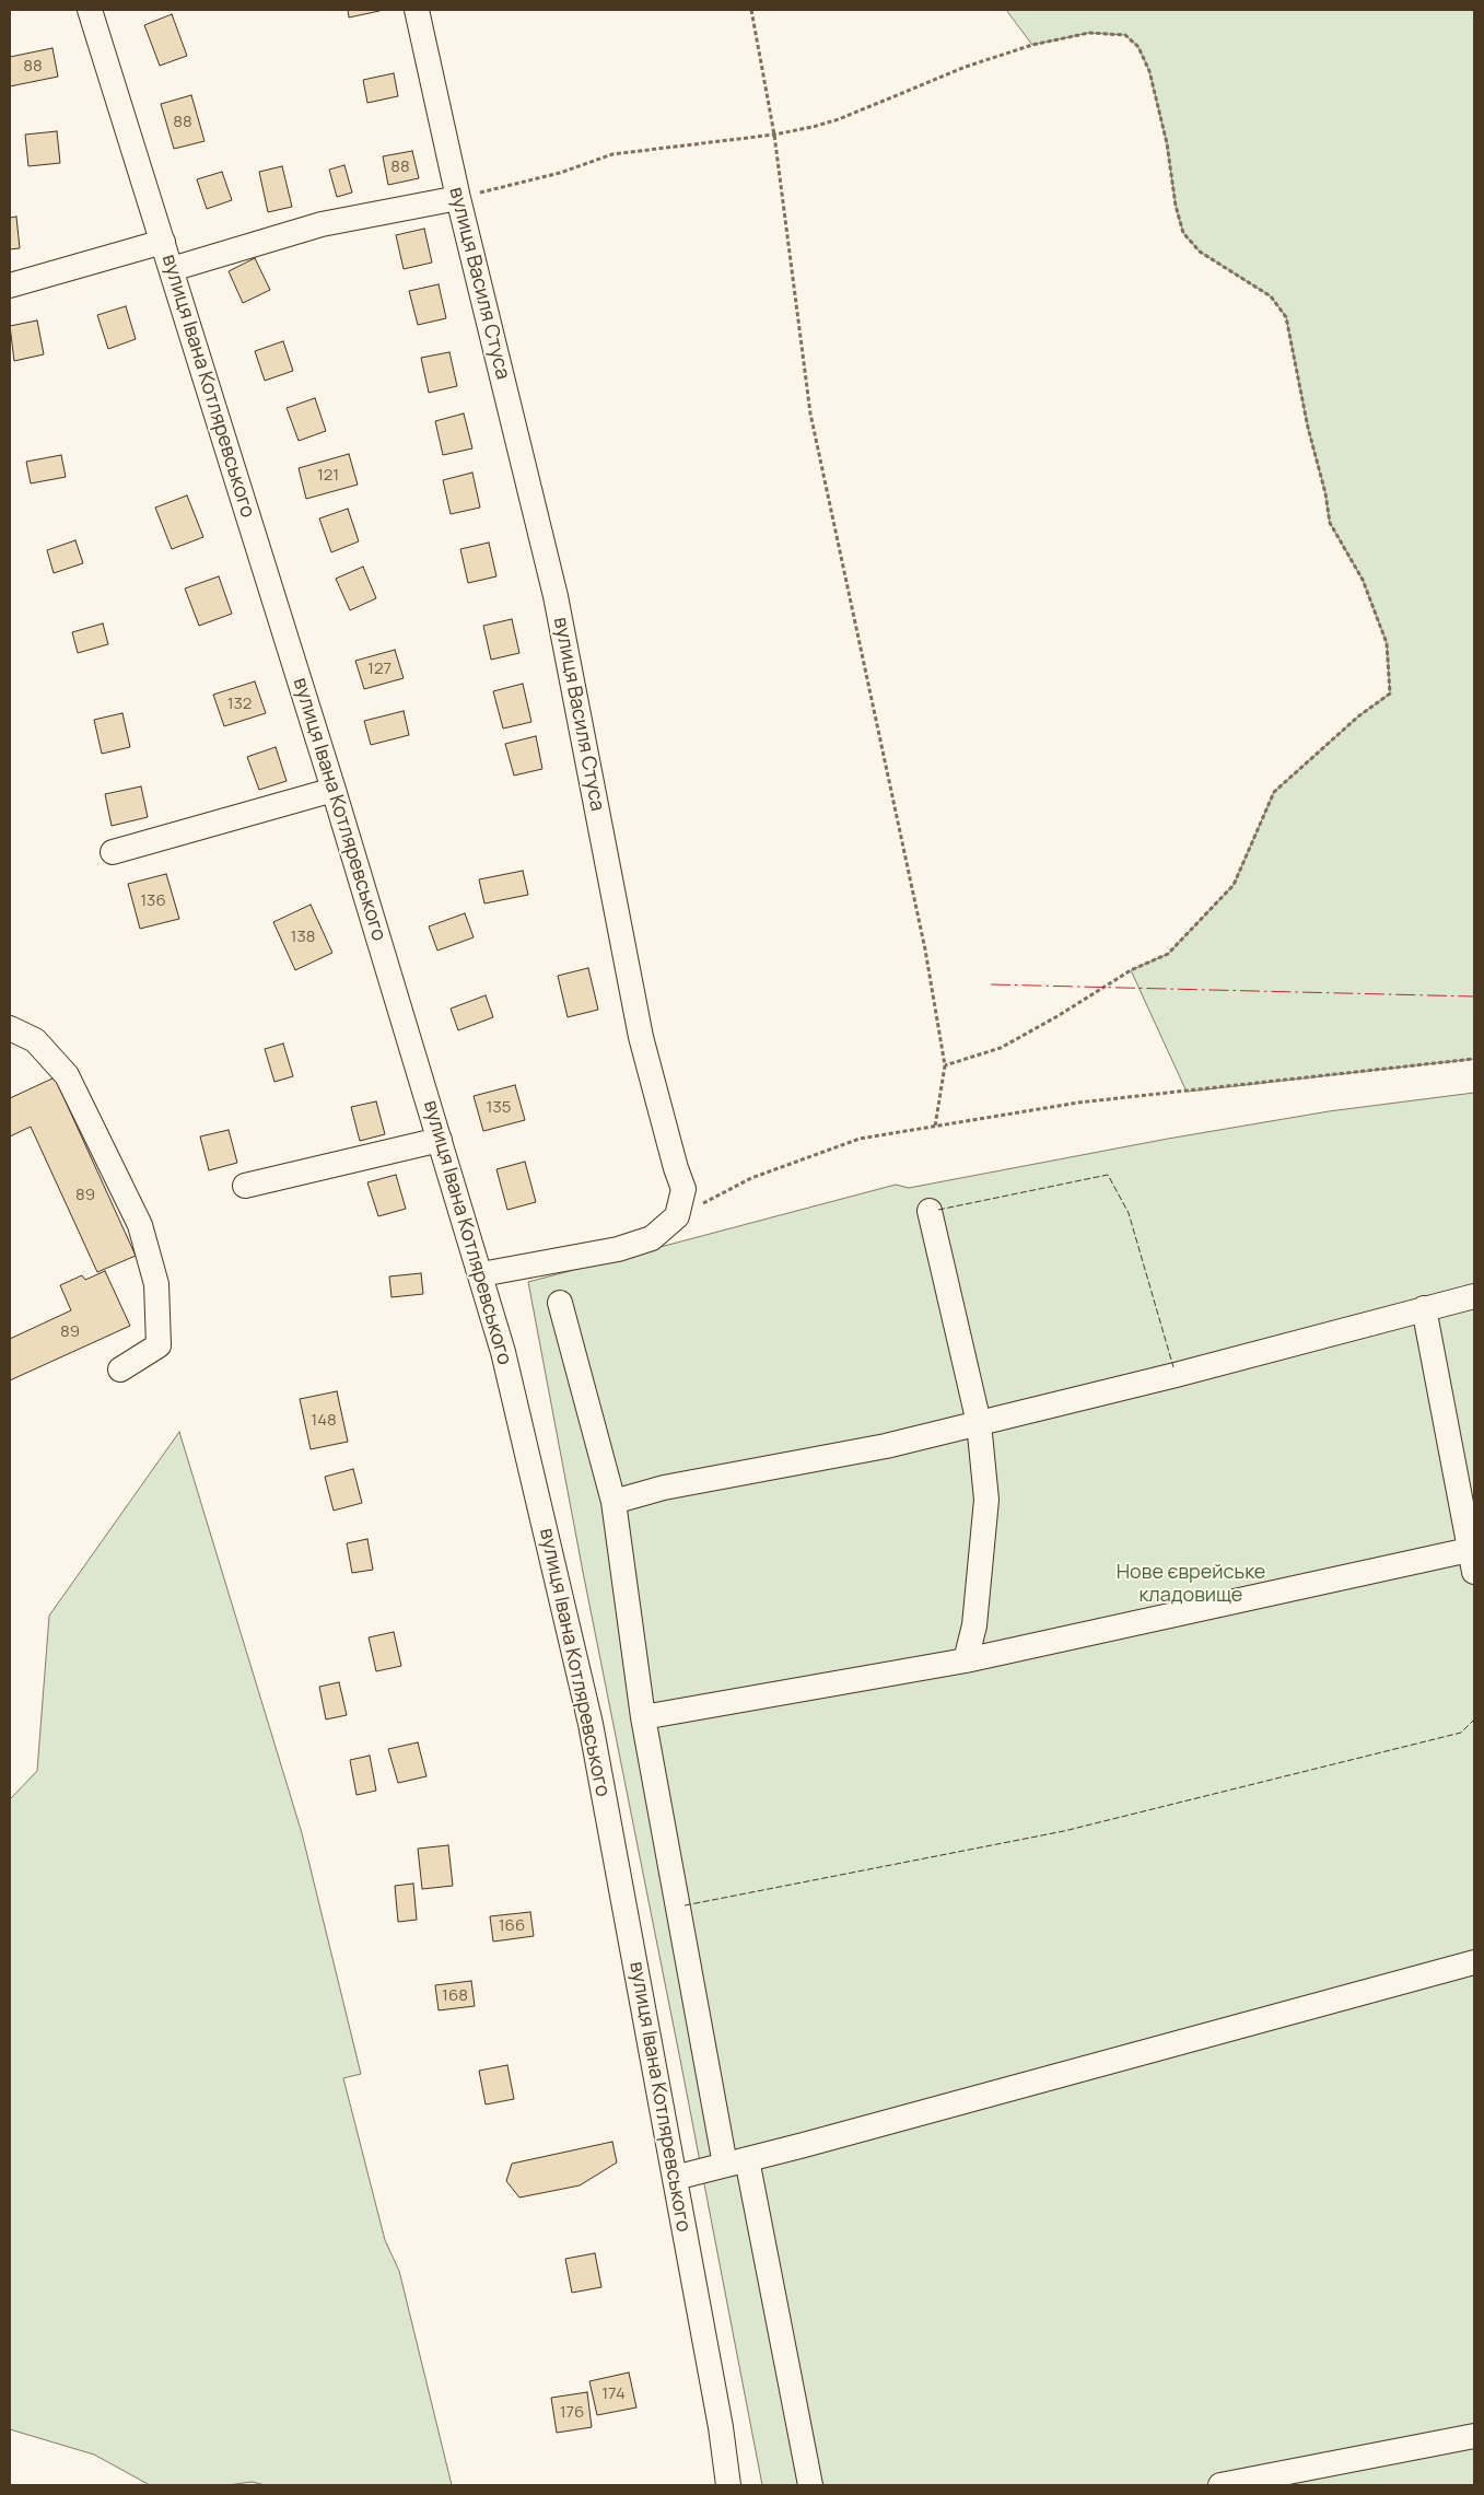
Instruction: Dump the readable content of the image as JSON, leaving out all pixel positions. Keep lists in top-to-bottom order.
{
  "streets": {
    "street": ["вулиця Василя Стуса", "вулиця Івана Котляревського"]
  },
  "parks": ["Нове єврейське кладовище"],
  "house_numbers": [
    "88",
    "88",
    "88",
    "121",
    "127",
    "132",
    "136",
    "138",
    "135",
    "89",
    "89",
    "148",
    "166",
    "168",
    "174",
    "176"
  ]
}
